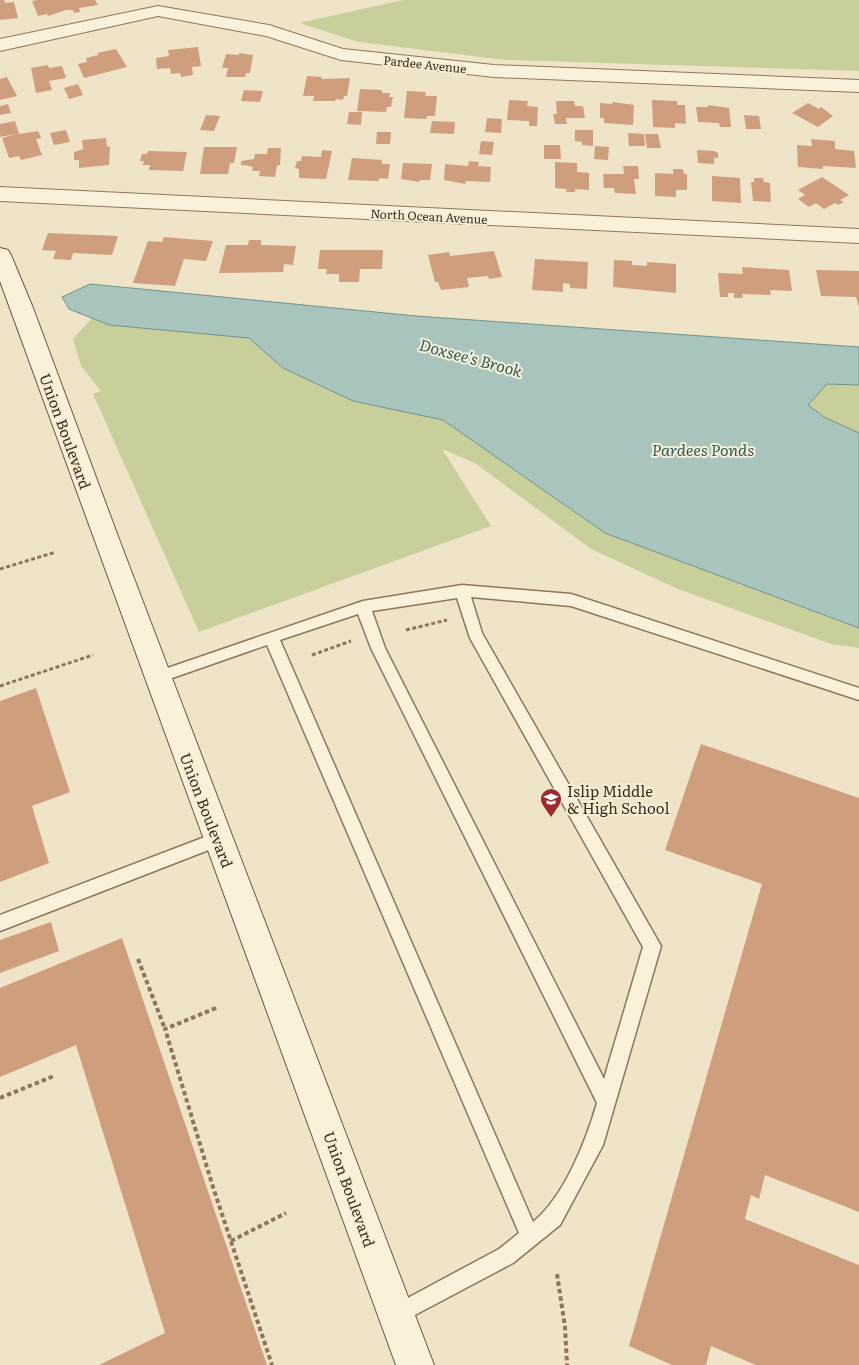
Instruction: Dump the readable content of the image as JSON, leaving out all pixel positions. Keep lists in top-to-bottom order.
{
  "streets": {
    "street": ["Pardee Avenue", "North Ocean Avenue", "Union Boulevard"]
  },
  "water": ["Doxsee's Brook", "Pardees Ponds"],
  "places": {
    "school or university": ["Islip Middle & High School"]
  }
}
